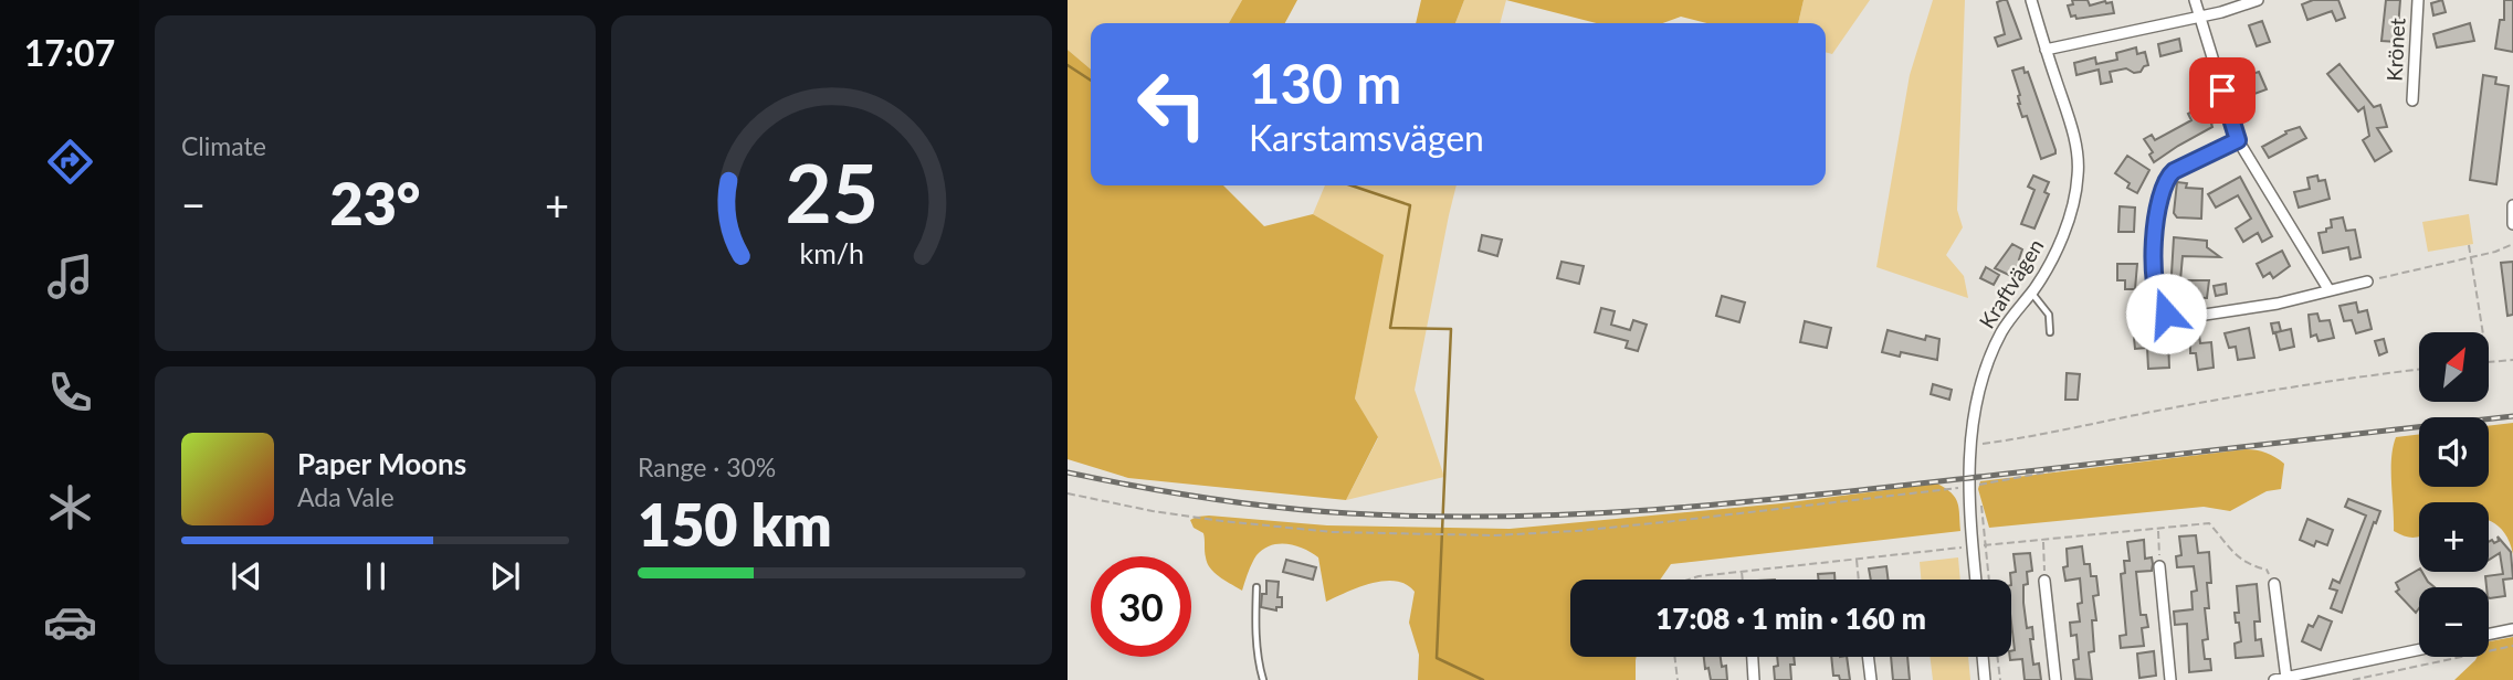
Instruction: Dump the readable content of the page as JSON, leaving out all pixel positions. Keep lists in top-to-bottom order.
{
  "streets": {
    "street": ["Krönet", "Kraftvägen"]
  },
  "north": "top right",
  "page": {
    "tabs": "17:07",
    "tile": [
      "Climate",
      ["Range · 30%", "150 km"]
    ],
    "turn": ["130 m", "Karstamsvägen"],
    "heat": ["−", "23°", "+"],
    "map_buttons": ["+", "−"],
    "song": ["Paper Moons", "Ada Vale"],
    "limit": "30",
    "trip": "17:08 · 1 min · 160 m",
    "gauge": ["25", "km/h"]
  }
}
